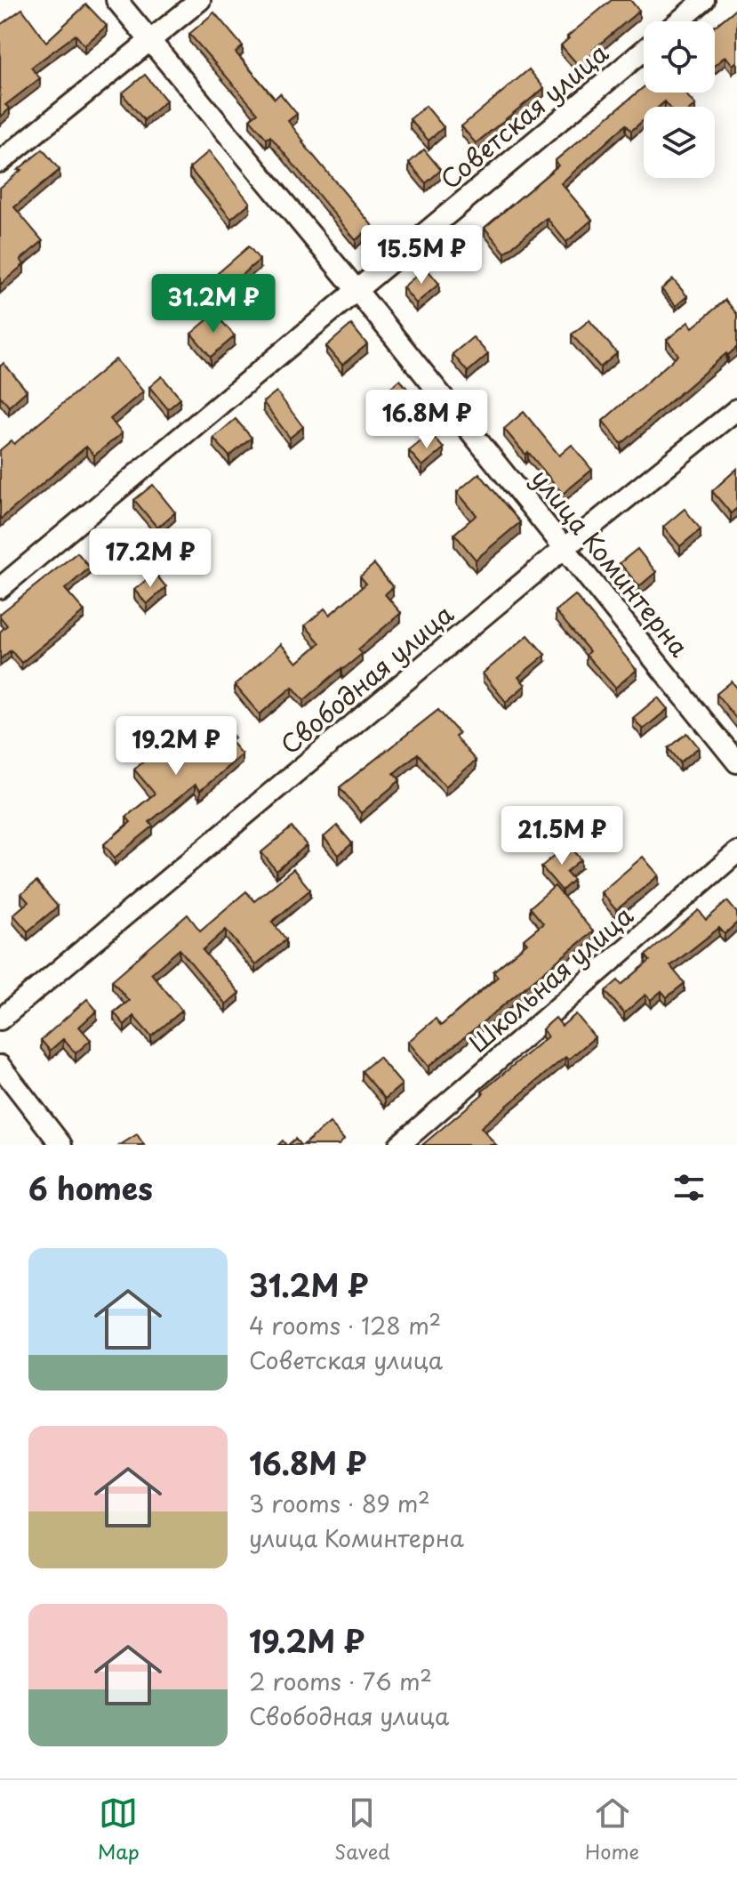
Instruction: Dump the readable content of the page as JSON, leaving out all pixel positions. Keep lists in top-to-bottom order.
{
  "streets": {
    "street": [
      "Советская улица",
      "улица Коминтерна",
      "Свободная улица",
      "Школьная улица"
    ]
  },
  "crossings": [
    ["Советская улица", "улица Коминтерна"],
    ["улица Коминтерна", "Свободная улица"]
  ],
  "page": {
    "price": [
      "15.5M ₽",
      "31.2M ₽",
      "16.8M ₽",
      "17.2M ₽",
      "19.2M ₽",
      "21.5M ₽"
    ],
    "heading": "6 homes",
    "list": [
      {
        "name": "31.2M ₽",
        "note": "4 rooms · 128 m² · Советская улица"
      },
      {
        "name": "16.8M ₽",
        "note": "3 rooms · 89 m² · улица Коминтерна"
      },
      {
        "name": "19.2M ₽",
        "note": "2 rooms · 76 m² · Свободная улица"
      }
    ],
    "tabs": ["Map", "Saved", "Home"]
  }
}
